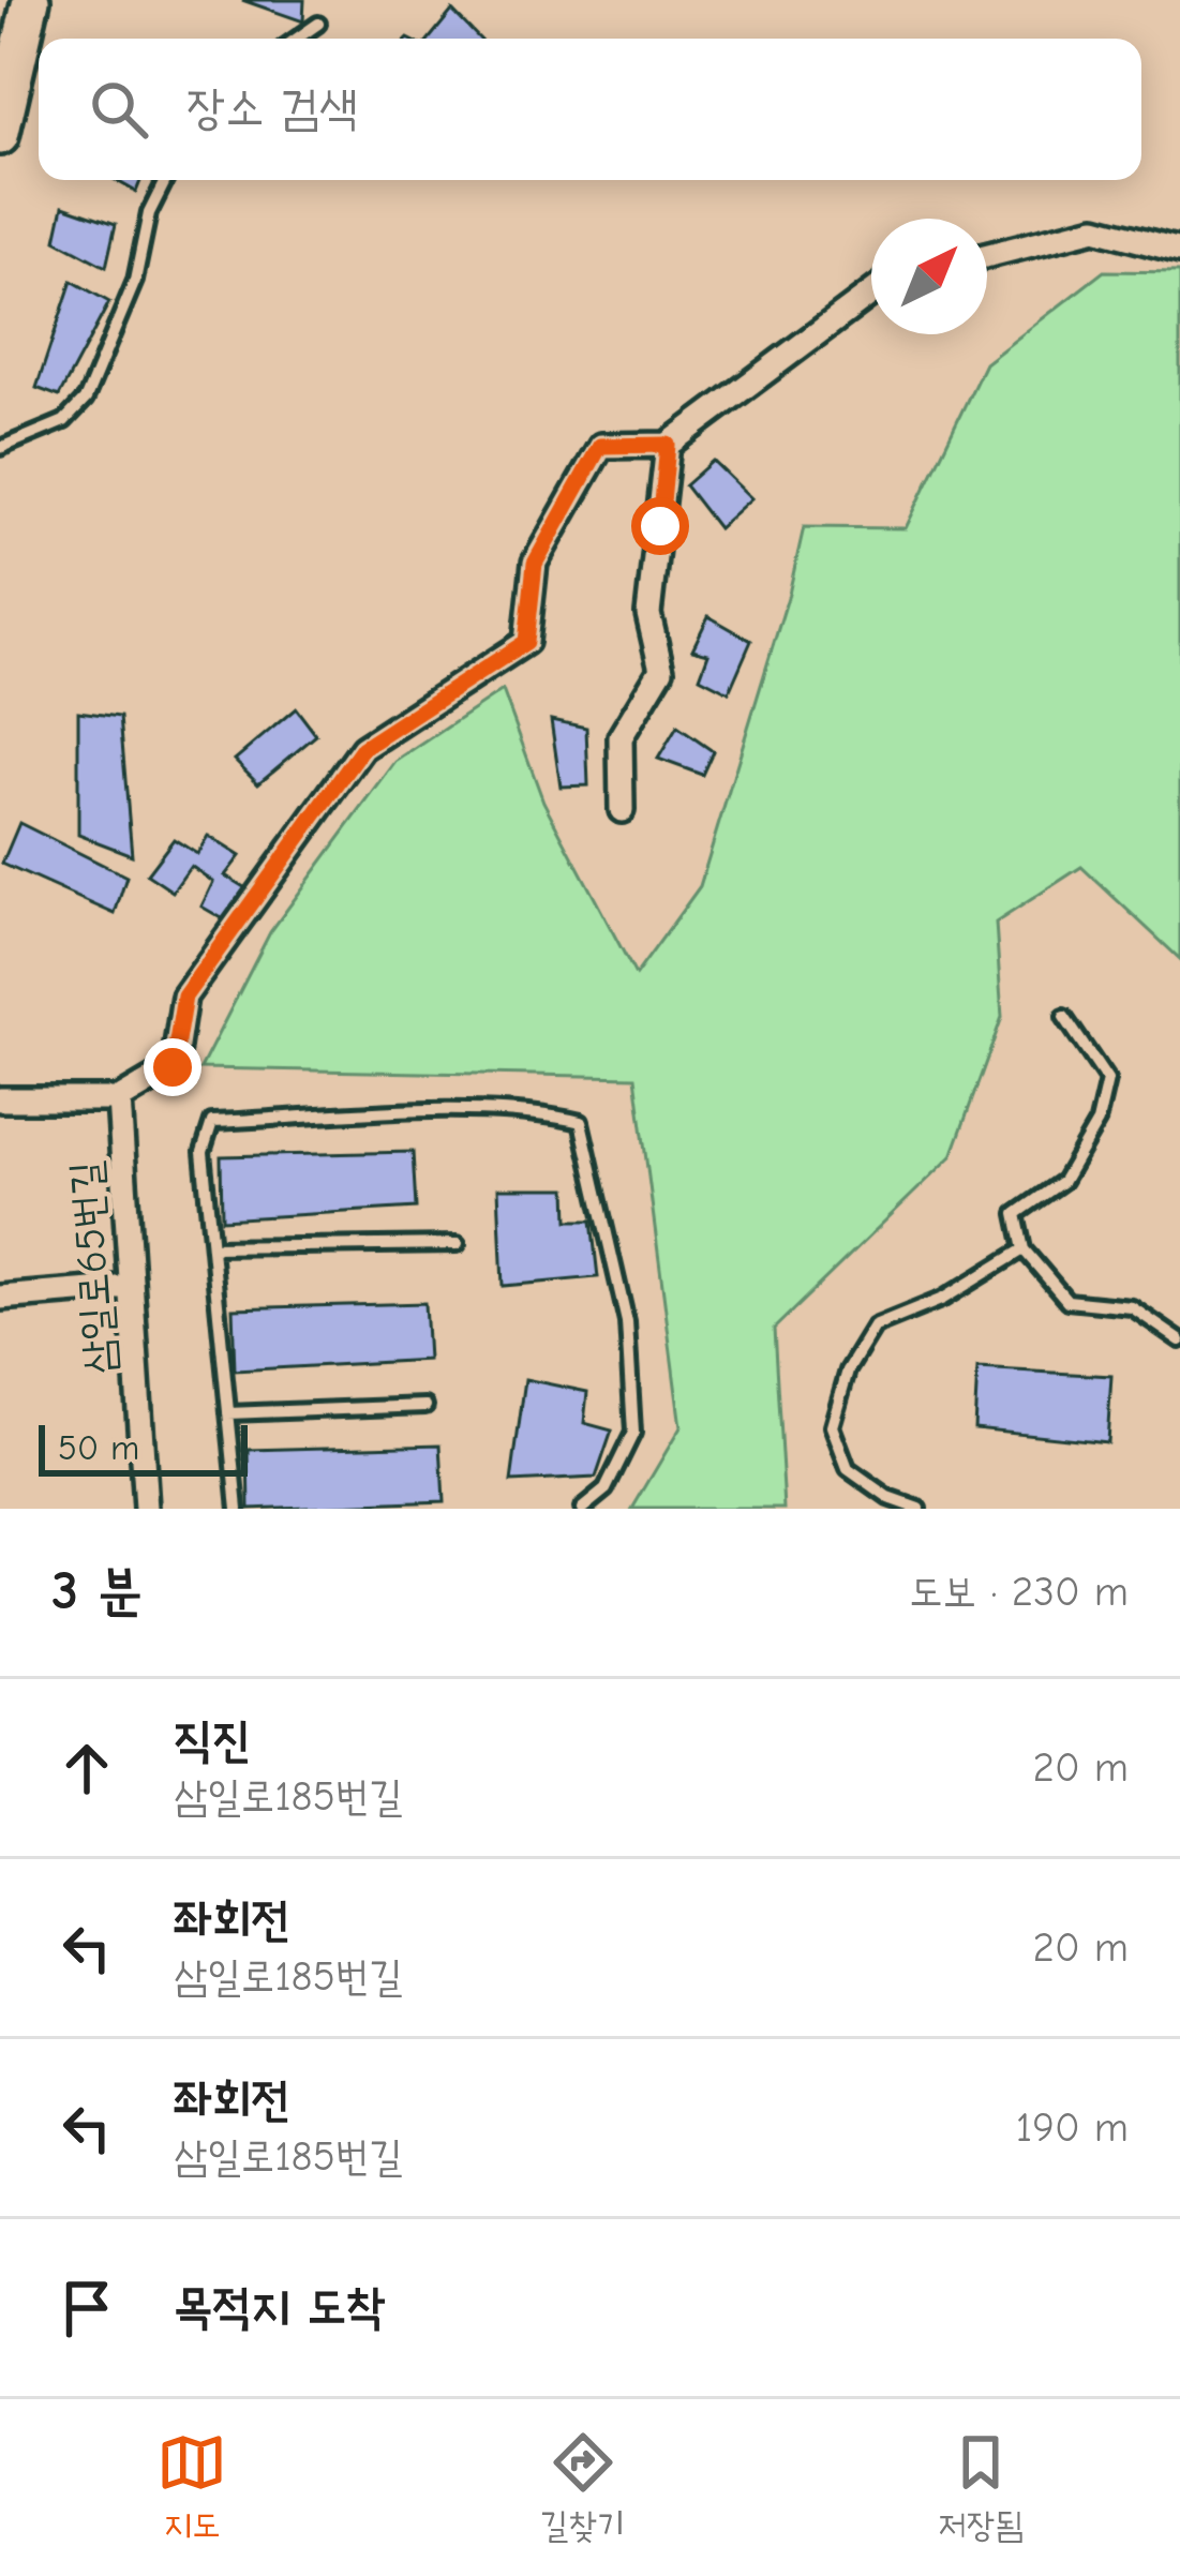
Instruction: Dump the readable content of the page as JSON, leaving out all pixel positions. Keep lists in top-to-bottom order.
{
  "streets": {
    "street": ["삼일로65번길"]
  },
  "scale_bar": "50 m",
  "north": "top right",
  "page": {
    "search": "장소 검색",
    "scale": "50 m",
    "heading": ["3 분", "도보 · 230 m"],
    "list": [
      ["직진", "삼일로185번길", "20 m"],
      ["좌회전", "삼일로185번길", "20 m"],
      ["좌회전", "삼일로185번길", "190 m"],
      "목적지 도착"
    ],
    "nav": ["지도", "길찾기", "저장됨"]
  }
}
